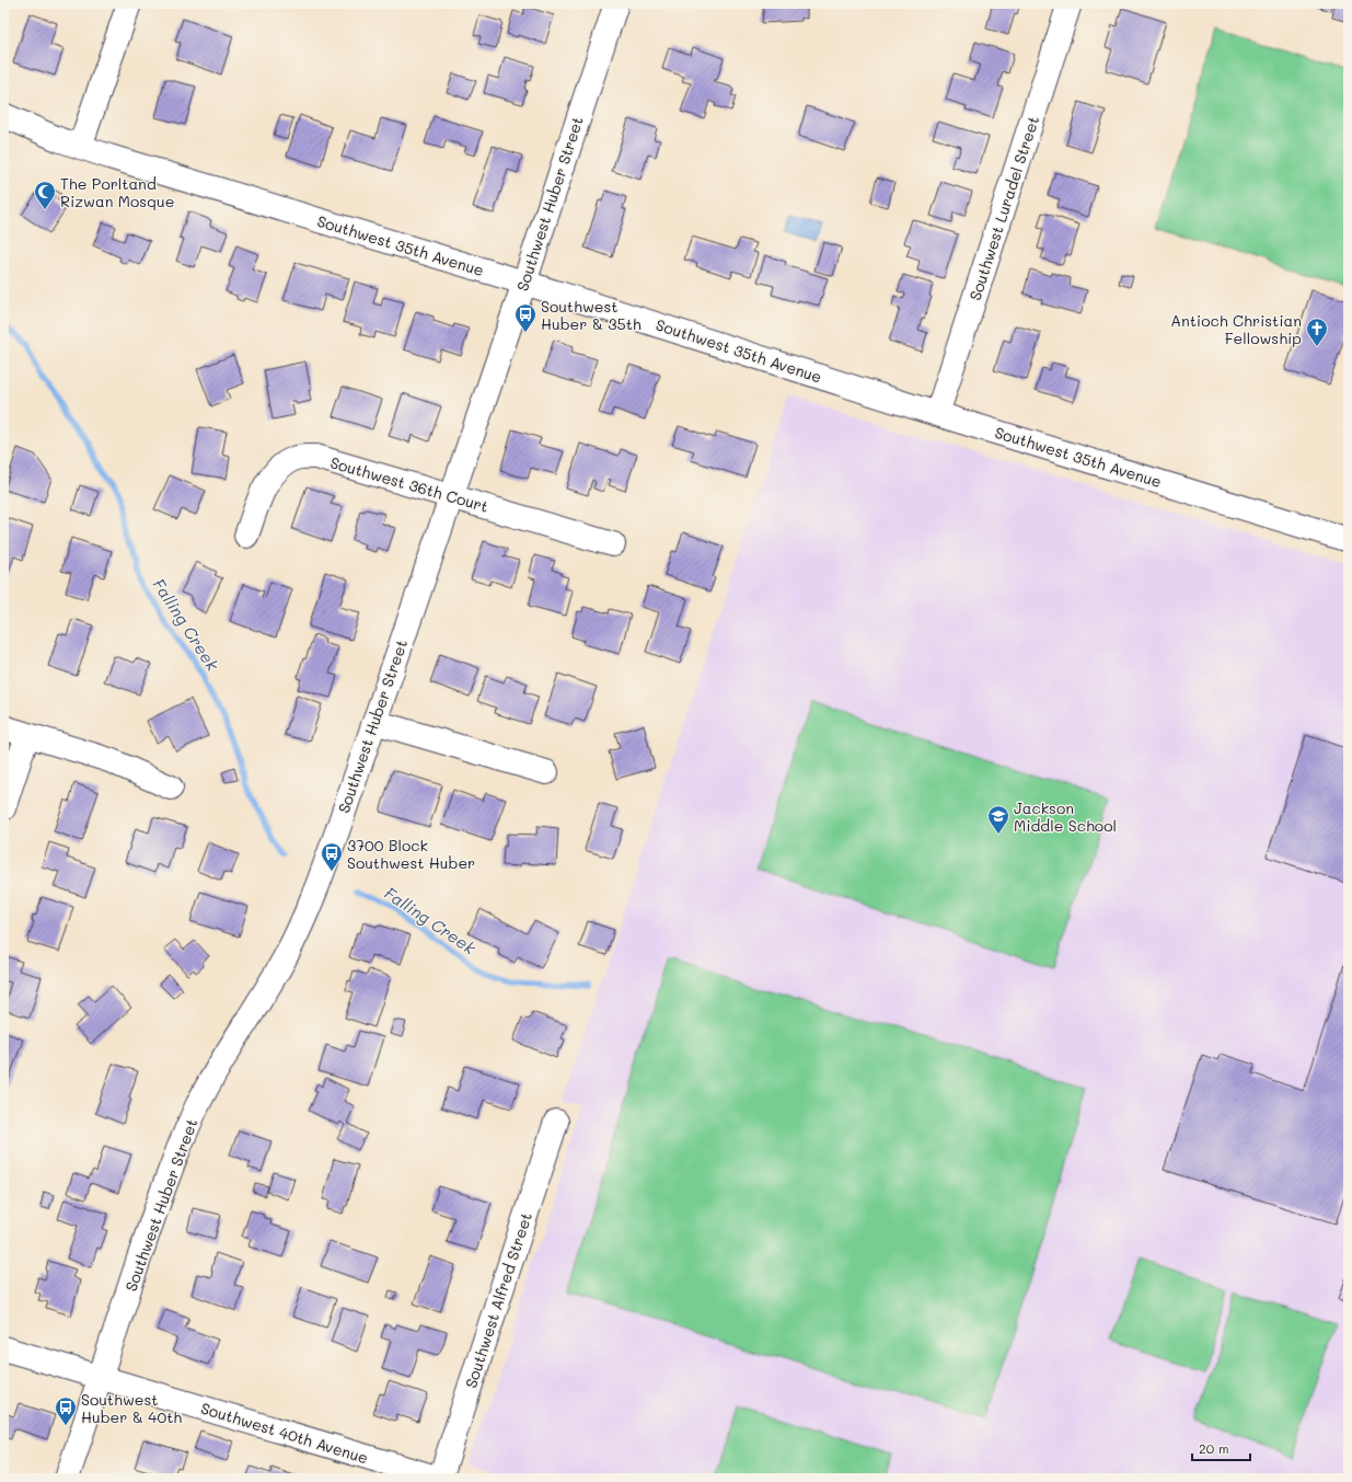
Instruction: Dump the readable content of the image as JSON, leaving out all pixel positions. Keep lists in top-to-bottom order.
{
  "streets": {
    "street": [
      "Southwest Huber Street",
      "Southwest Luradel Street",
      "Southwest 35th Avenue",
      "Southwest 36th Court",
      "Southwest Alfred Street",
      "Southwest 40th Avenue"
    ]
  },
  "crossings": [
    ["Southwest Huber Street", "Southwest 35th Avenue"],
    ["Southwest Huber Street", "Southwest 36th Court"],
    ["Southwest Huber Street", "Southwest 40th Avenue"],
    ["Southwest Luradel Street", "Southwest 35th Avenue"],
    ["Southwest Alfred Street", "Southwest 40th Avenue"]
  ],
  "water": ["Falling Creek"],
  "places": {
    "mosque": ["The Porltand Rizwan Mosque"],
    "bus stop": ["Southwest Huber & 35th", "3700 Block Southwest Huber", "Southwest Huber & 40th"],
    "church": ["Antioch Christian Fellowship"],
    "school or university": ["Jackson Middle School"]
  },
  "scale_bar": "20 m"
}
